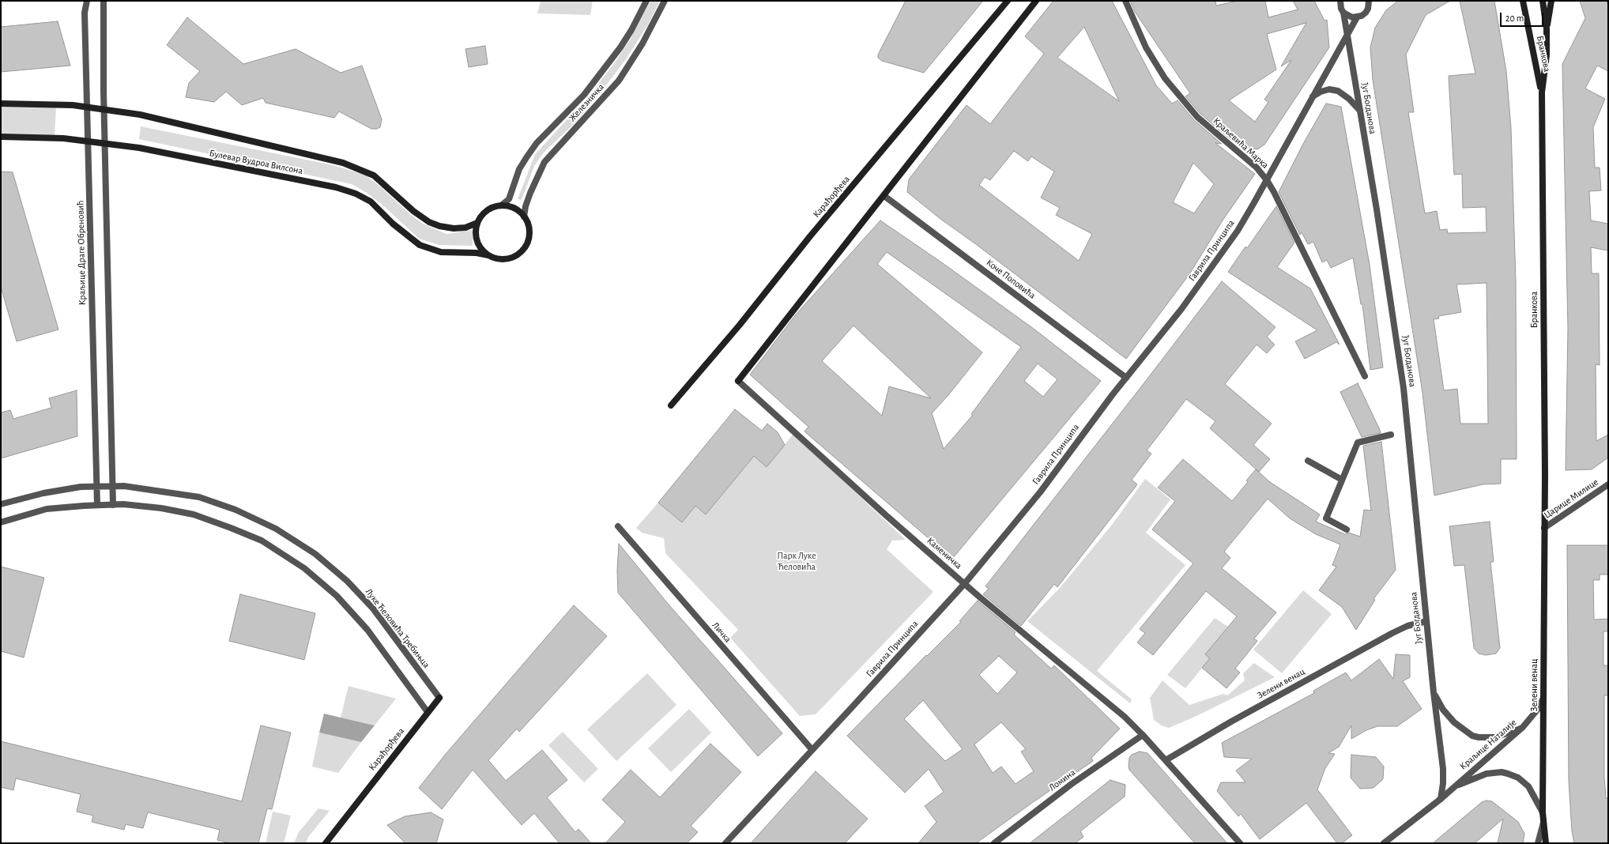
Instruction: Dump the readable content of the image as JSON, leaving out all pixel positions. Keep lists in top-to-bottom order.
{
  "streets": {
    "main road": [
      "Бранкова",
      "Булевар Вудроа Вилсона",
      "Карађорђева",
      "Зелени венац"
    ],
    "street": [
      "Железничка",
      "Југ Богданова",
      "Краљевића Марка",
      "Гаврила Принципа",
      "Краљице Драге Обреновић",
      "Коче Поповића",
      "Царице Милице",
      "Каменичка",
      "Луке Ћеловића Требињца",
      "Личка",
      "Краљице Наталије",
      "Ломина"
    ]
  },
  "crossings": [
    ["Бранкова", "Царице Милице"],
    ["Бранкова", "Зелени венац"],
    ["Железничка", "Булевар Вудроа Вилсона"],
    ["Југ Богданова", "Гаврила Принципа"],
    ["Југ Богданова", "Зелени венац"],
    ["Југ Богданова", "Краљице Наталије"],
    ["Краљевића Марка", "Гаврила Принципа"],
    ["Булевар Вудроа Вилсона", "Краљице Драге Обреновић"],
    ["Карађорђева", "Луке Ћеловића Требињца"],
    ["Гаврила Принципа", "Коче Поповића"],
    ["Гаврила Принципа", "Каменичка"],
    ["Гаврила Принципа", "Личка"],
    ["Краљице Драге Обреновић", "Луке Ћеловића Требињца"],
    ["Царице Милице", "Зелени венац"],
    ["Каменичка", "Ломина"],
    ["Зелени венац", "Краљице Наталије"]
  ],
  "parks": ["Парк Луке Ћеловића"],
  "scale_bar": "20 m"
}
